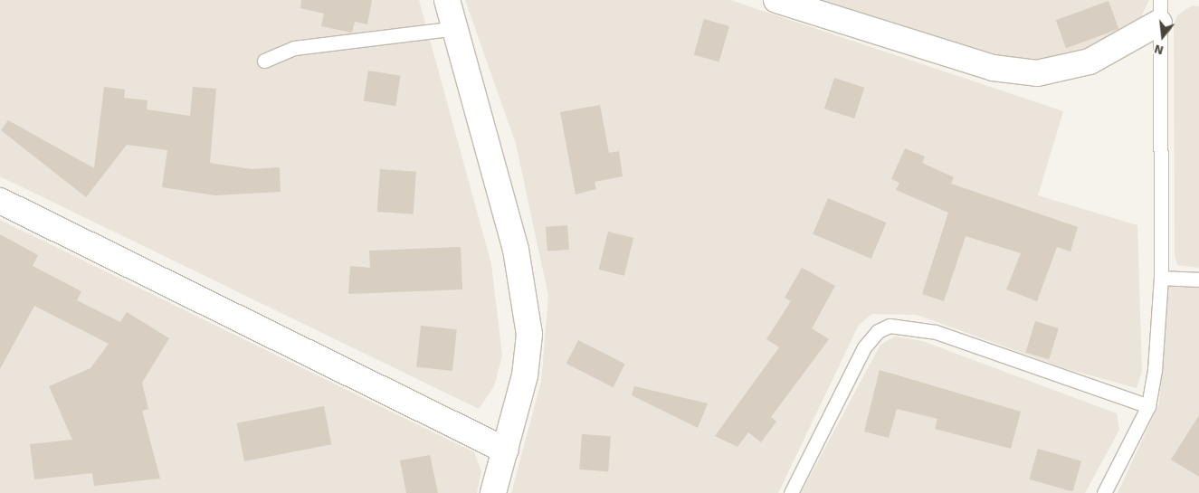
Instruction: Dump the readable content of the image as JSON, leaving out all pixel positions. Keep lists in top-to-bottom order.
{
  "north": "bottom"
}
